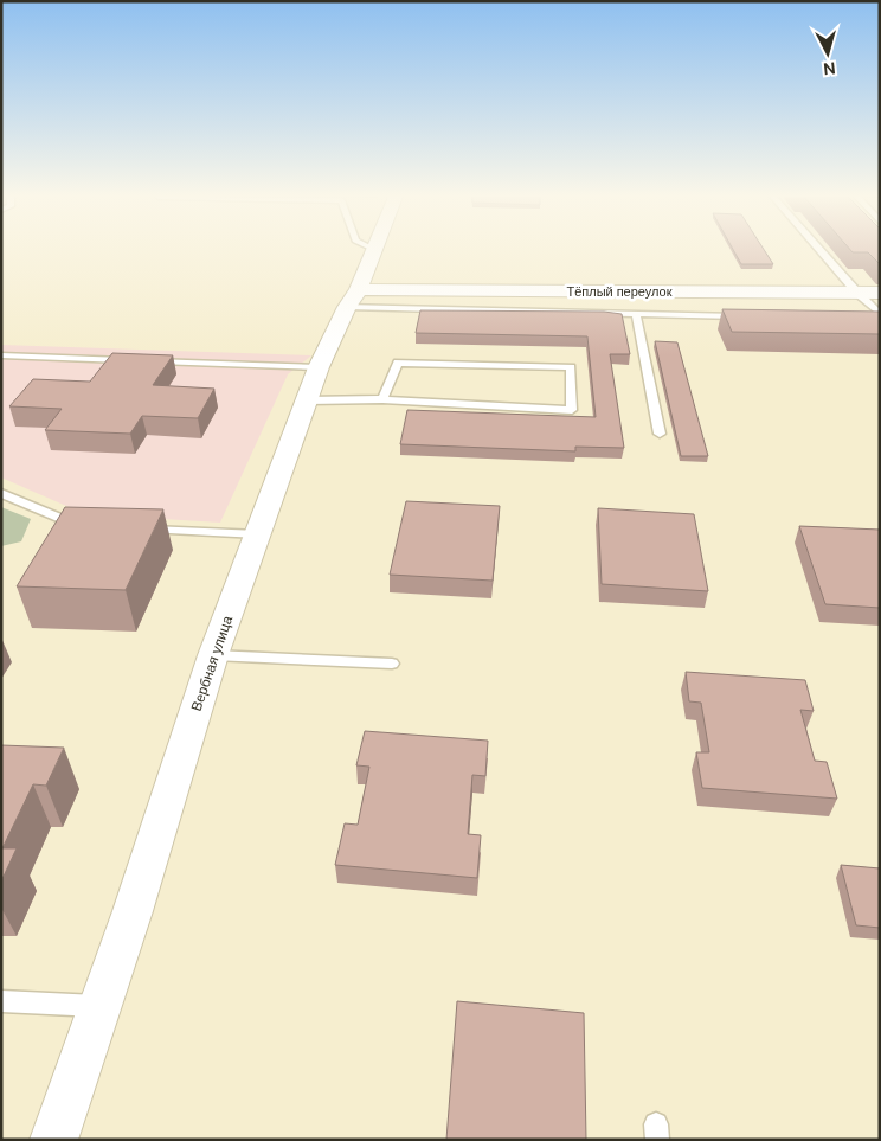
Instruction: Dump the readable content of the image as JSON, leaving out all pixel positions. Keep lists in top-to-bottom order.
{
  "streets": {
    "street": ["Тёплый переулок", "Вербная улица"]
  },
  "crossings": [
    ["Тёплый переулок", "Вербная улица"]
  ],
  "north": "bottom"
}
